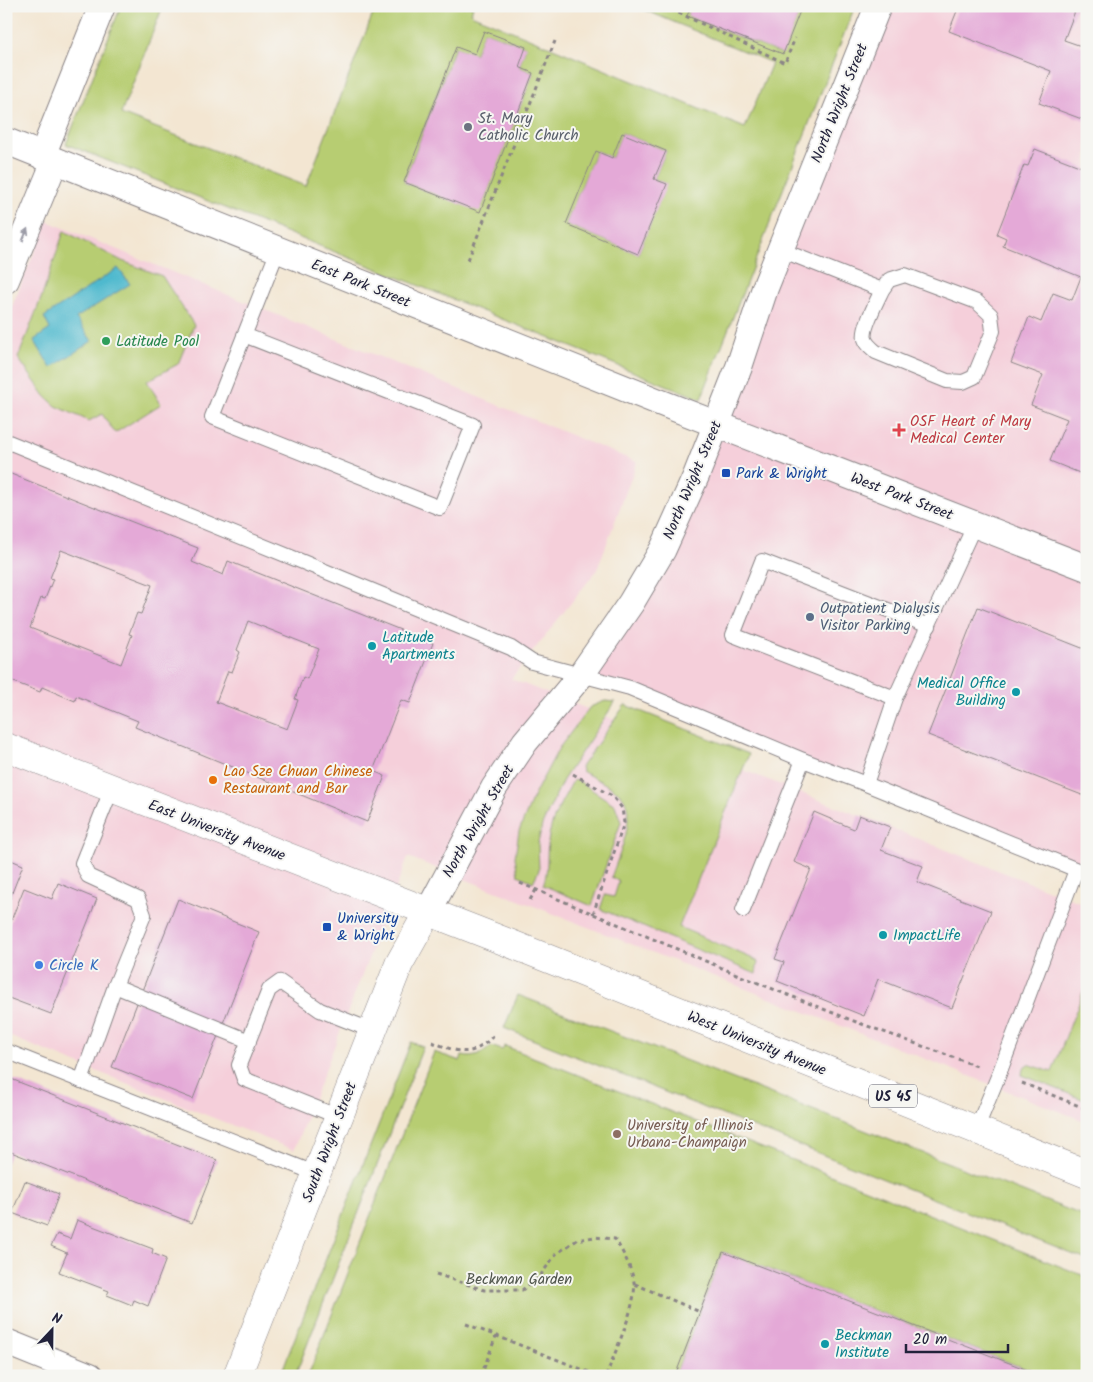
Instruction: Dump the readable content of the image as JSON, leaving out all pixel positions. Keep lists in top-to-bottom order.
{
  "streets": {
    "main road": [
      "East University Avenue",
      "West University Avenue",
      "US 45",
      "South Wright Street"
    ],
    "street": ["North Wright Street", "East Park Street", "West Park Street"]
  },
  "crossings": [
    ["North Wright Street", "East Park Street"],
    ["North Wright Street", "West Park Street"],
    ["North Wright Street", "East University Avenue"],
    ["North Wright Street", "West University Avenue"],
    ["North Wright Street", "South Wright Street"],
    ["East Park Street", "West Park Street"],
    ["East University Avenue", "West University Avenue"],
    ["East University Avenue", "South Wright Street"],
    ["West University Avenue", "South Wright Street"]
  ],
  "parks": ["Beckman Garden"],
  "places": {
    "other": [
      "St. Mary Catholic Church",
      "Latitude Pool",
      "Outpatient Dialysis Visitor Parking",
      "Latitude Apartments",
      "Medical Office Building",
      "Lao Sze Chuan Chinese Restaurant and Bar",
      "ImpactLife",
      "Circle K",
      "University of Illinois Urbana-Champaign",
      "Beckman Institute"
    ],
    "health": ["OSF Heart of Mary Medical Center"],
    "transit": ["Park & Wright", "University & Wright"]
  },
  "scale_bar": "20 m",
  "north": "top"
}
